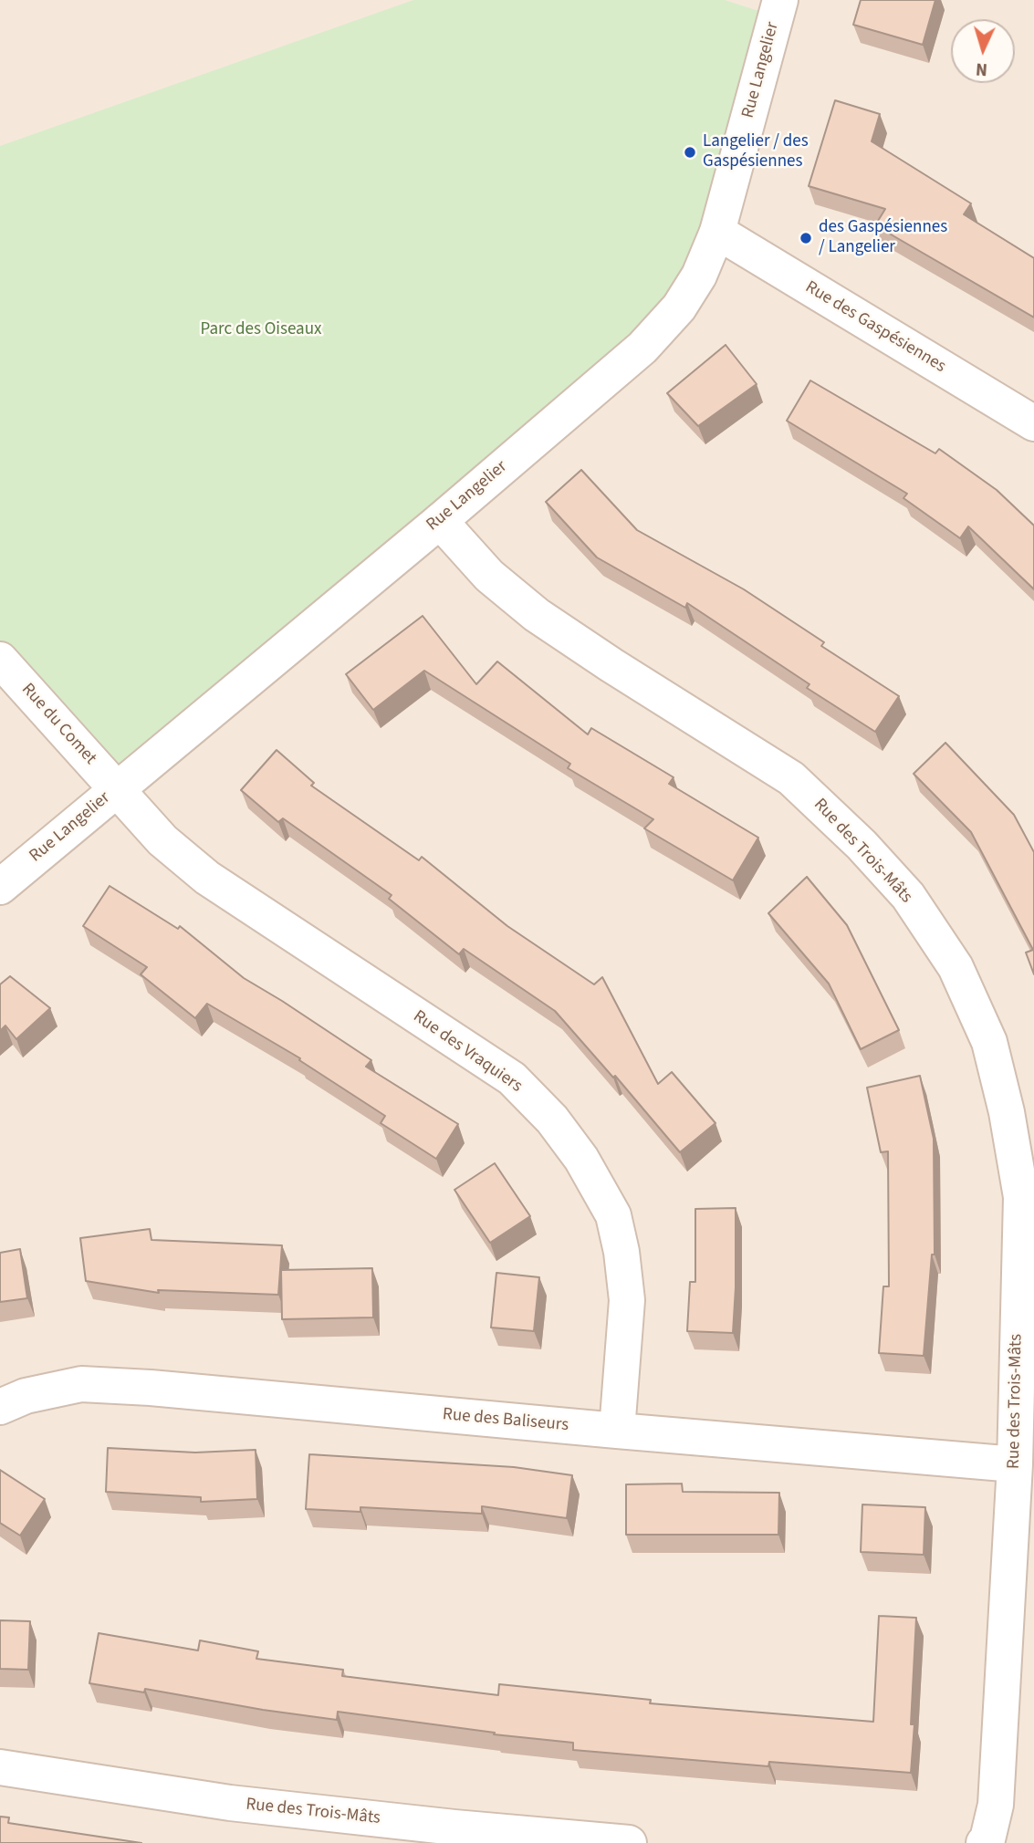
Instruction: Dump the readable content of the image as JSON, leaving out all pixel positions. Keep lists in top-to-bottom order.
{
  "streets": {
    "street": [
      "Rue Langelier",
      "Rue des Gaspésiennes",
      "Rue du Comet",
      "Rue des Trois-Mâts",
      "Rue des Vraquiers",
      "Rue des Baliseurs"
    ]
  },
  "crossings": [
    ["Rue Langelier", "Rue des Gaspésiennes"],
    ["Rue Langelier", "Rue du Comet"],
    ["Rue Langelier", "Rue des Trois-Mâts"],
    ["Rue Langelier", "Rue des Vraquiers"],
    ["Rue du Comet", "Rue des Vraquiers"],
    ["Rue des Trois-Mâts", "Rue des Baliseurs"],
    ["Rue des Vraquiers", "Rue des Baliseurs"]
  ],
  "parks": ["Parc des Oiseaux"],
  "places": ["Langelier / des Gaspésiennes", "des Gaspésiennes / Langelier"],
  "north": "bottom"
}
